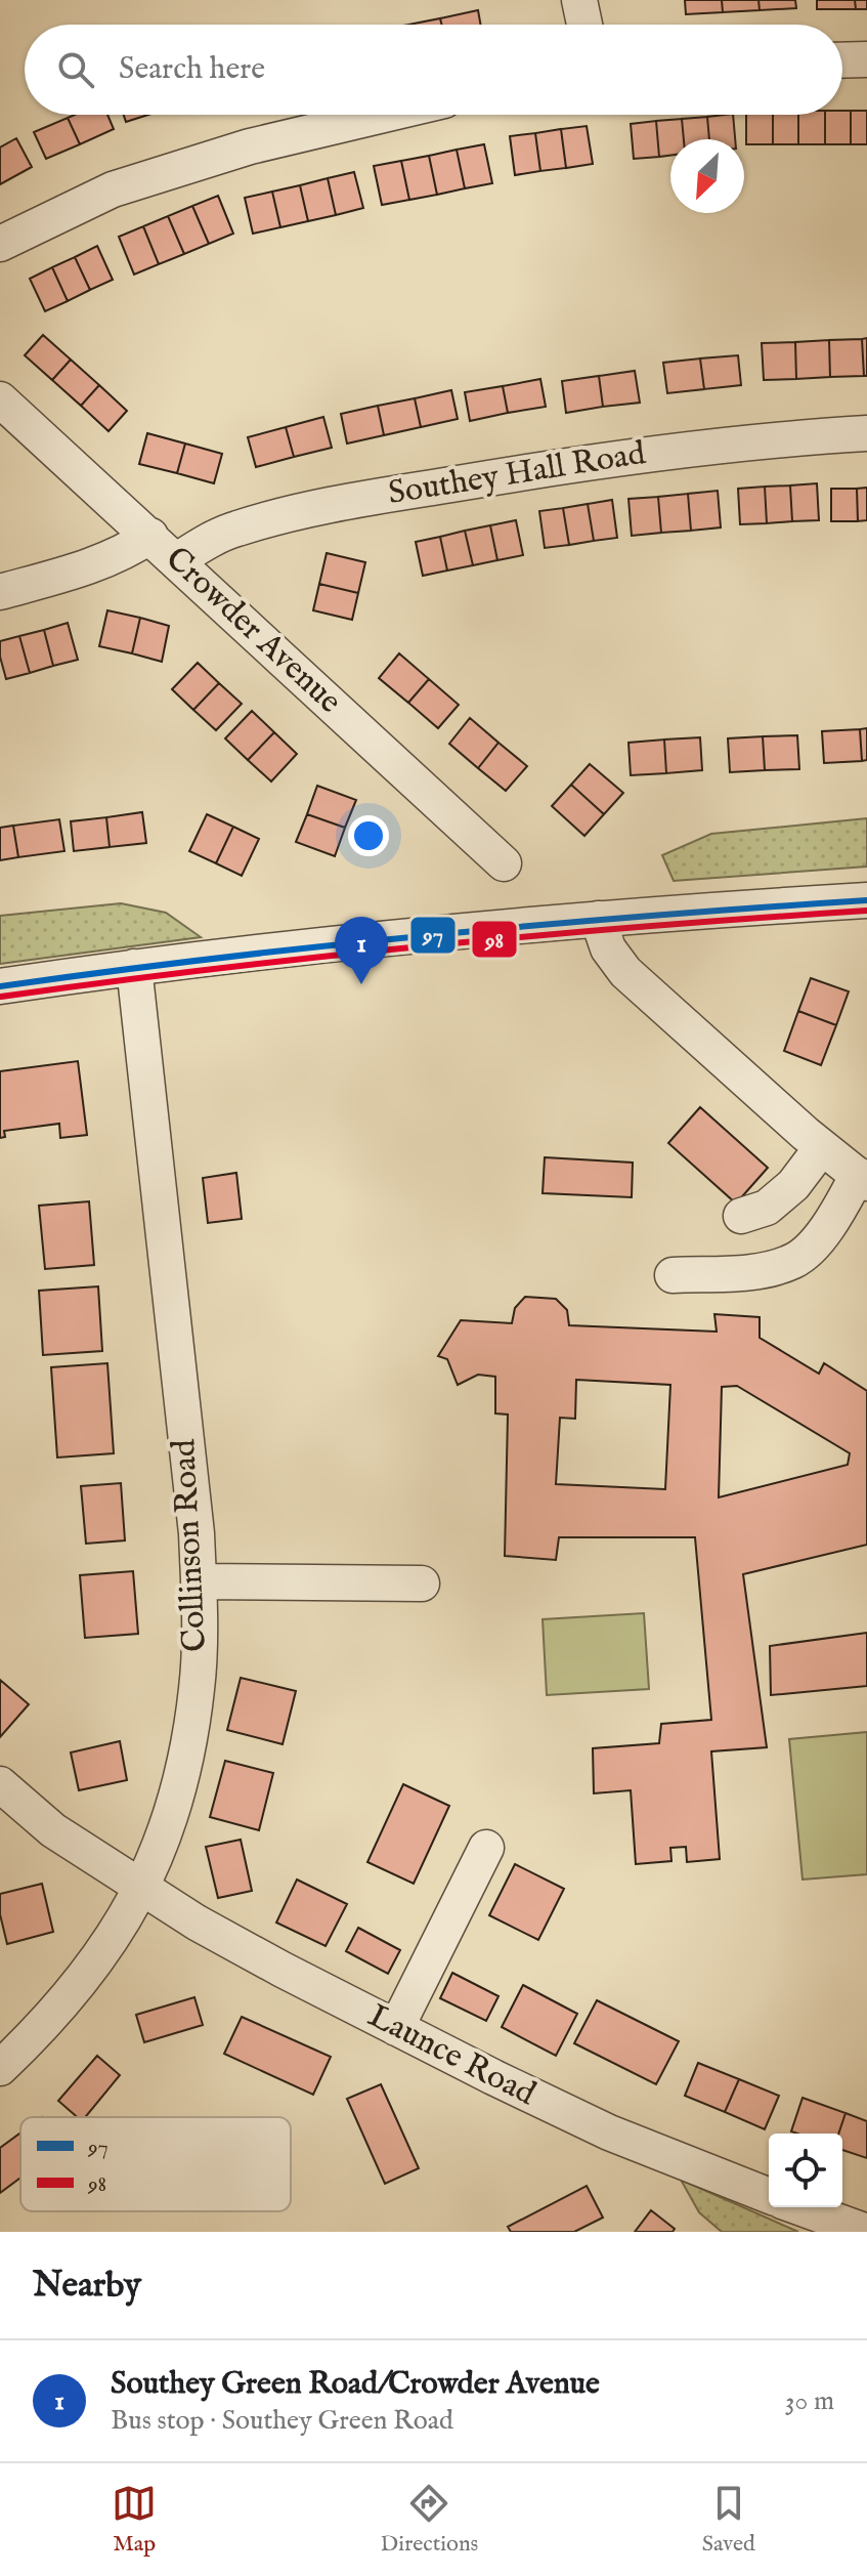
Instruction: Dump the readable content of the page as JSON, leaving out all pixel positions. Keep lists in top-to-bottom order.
{
  "streets": {
    "street": [
      "Southey Hall Road",
      "Crowder Avenue",
      "Collinson Road",
      "Launce Road"
    ]
  },
  "crossings": [
    ["Southey Hall Road", "Crowder Avenue"],
    ["Collinson Road", "Launce Road"]
  ],
  "lines": ["transit line 97", "transit line 98"],
  "legend": ["97", "98"],
  "north": "bottom left",
  "page": {
    "search": "Search here",
    "pins": "1",
    "heading": "Nearby",
    "list": [
      {
        "mark": "1",
        "name": "Southey Green Road/Crowder Avenue",
        "note": "Bus stop · Southey Green Road",
        "value": "30 m"
      }
    ],
    "nav": ["Map", "Directions", "Saved"]
  }
}
